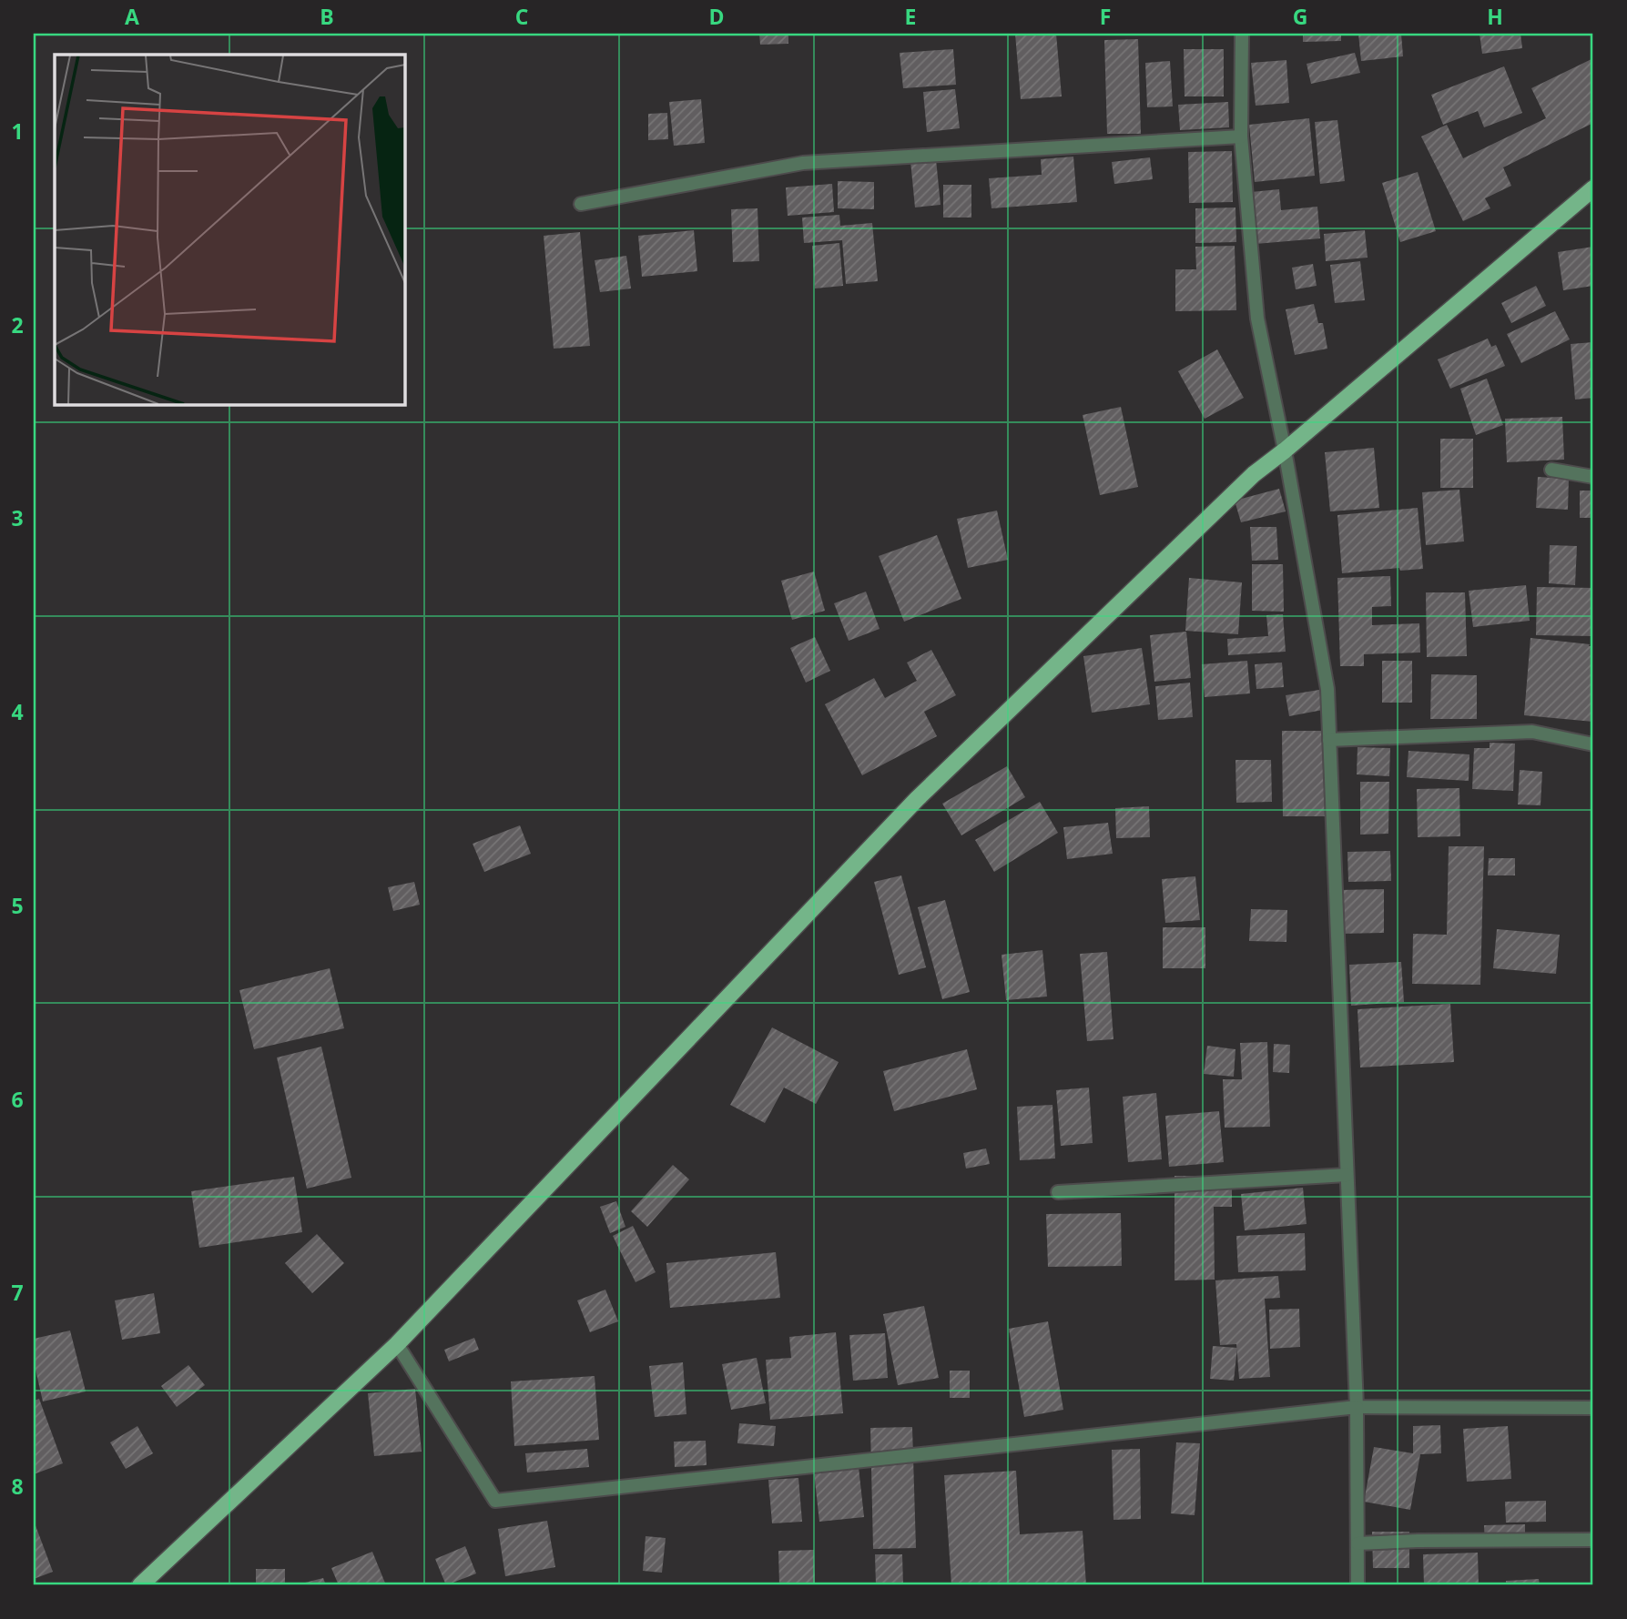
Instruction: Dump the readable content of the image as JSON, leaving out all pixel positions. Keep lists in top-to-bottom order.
{
  "grid": {
    "columns": [
      "A",
      "B",
      "C",
      "D",
      "E",
      "F",
      "G",
      "H"
    ],
    "rows": [
      "1",
      "2",
      "3",
      "4",
      "5",
      "6",
      "7",
      "8"
    ]
  }
}
